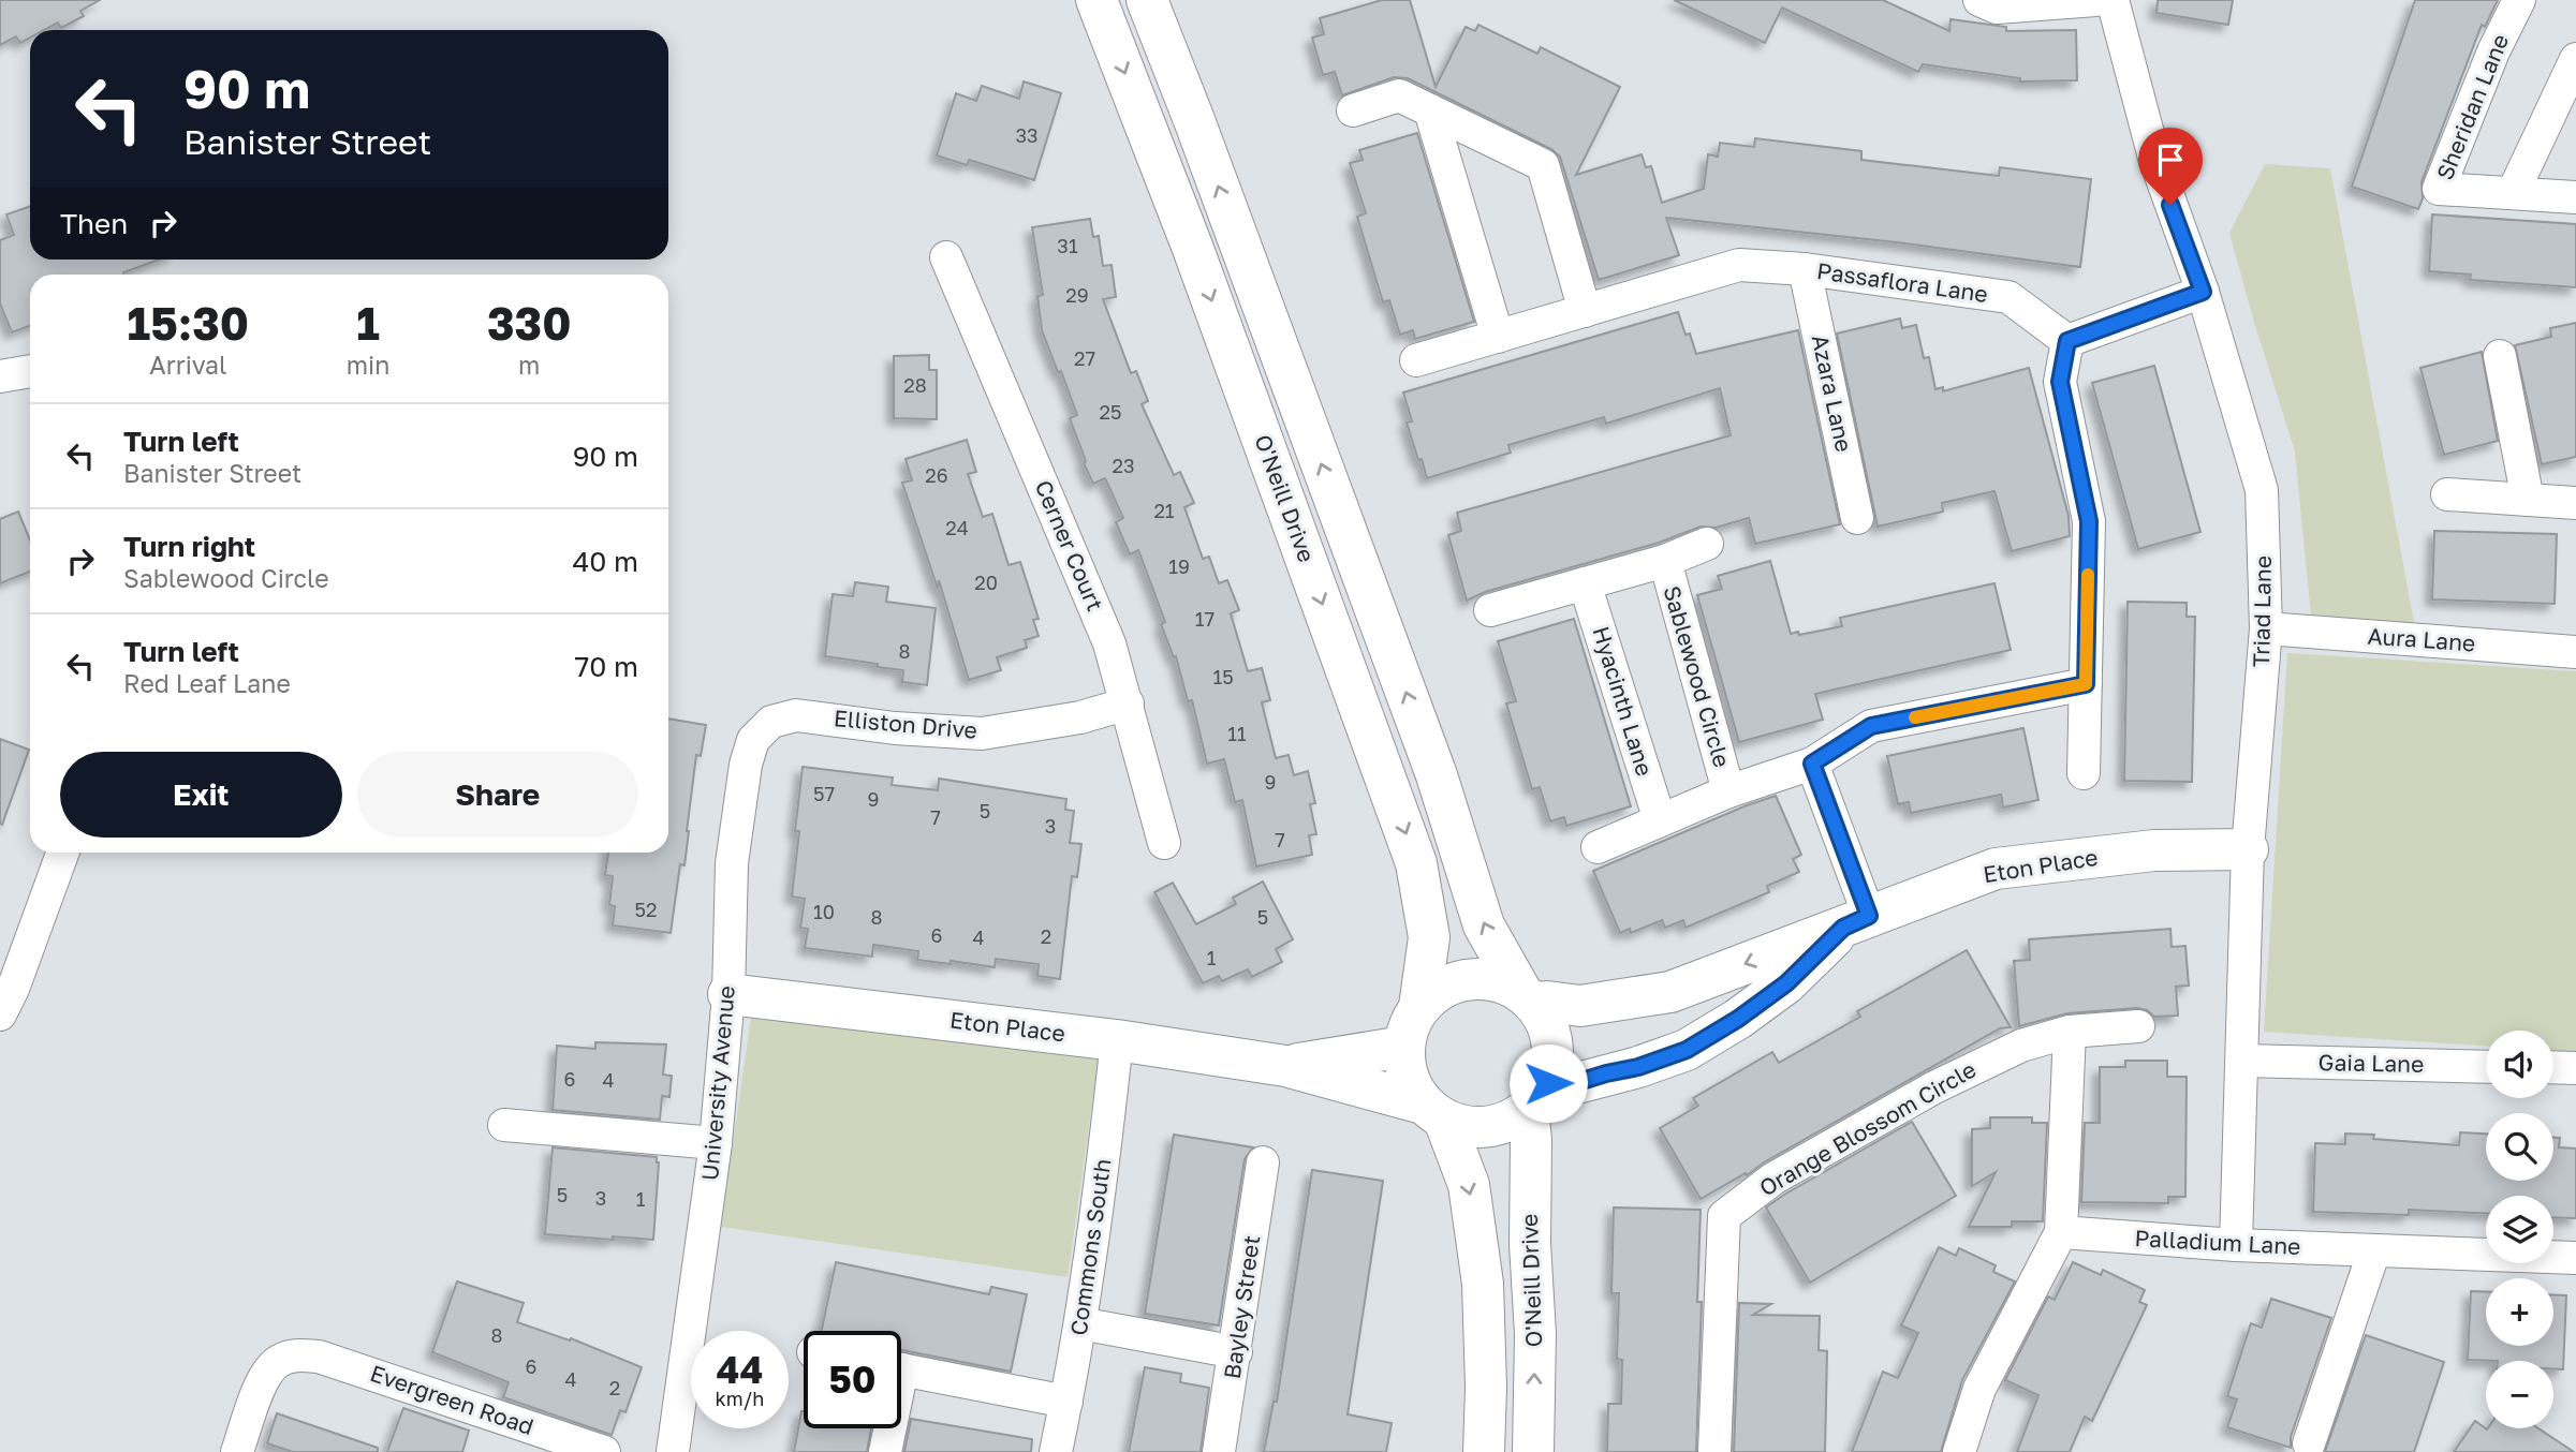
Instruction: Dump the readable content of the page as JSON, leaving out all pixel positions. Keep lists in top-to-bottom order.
{
  "streets": {
    "main road": ["O'Neill Drive", "Eton Place"],
    "street": [
      "Sheridan Lane",
      "Passaflora Lane",
      "Azara Lane",
      "Cerner Court",
      "Triad Lane",
      "Aura Lane",
      "Sablewood Circle",
      "Hyacinth Lane",
      "Elliston Drive",
      "Gaia Lane",
      "University Avenue",
      "Orange Blossom Circle",
      "Palladium Lane",
      "Commons South",
      "Bayley Street",
      "Evergreen Road"
    ]
  },
  "crossings": [
    ["Passaflora Lane", "Azara Lane"],
    ["O'Neill Drive", "Eton Place"],
    ["Cerner Court", "Elliston Drive"],
    ["Triad Lane", "Aura Lane"],
    ["Triad Lane", "Eton Place"],
    ["Triad Lane", "Gaia Lane"],
    ["Triad Lane", "Palladium Lane"],
    ["Sablewood Circle", "Hyacinth Lane"],
    ["Elliston Drive", "University Avenue"],
    ["Eton Place", "University Avenue"],
    ["Eton Place", "Commons South"]
  ],
  "house_numbers": [
    "33",
    "31",
    "29",
    "27",
    "28",
    "25",
    "23",
    "26",
    "21",
    "24",
    "19",
    "20",
    "17",
    "8",
    "15",
    "11",
    "9",
    "57",
    "9",
    "5",
    "7",
    "3",
    "7",
    "52",
    "10",
    "8",
    "5",
    "6",
    "2",
    "4",
    "1",
    "6",
    "4",
    "5",
    "3",
    "1",
    "8",
    "6",
    "4",
    "2"
  ],
  "page": {
    "turn": ["90 m", "Banister Street"],
    "then": "Then",
    "eta": [
      "15:30",
      "Arrival",
      "1",
      "min",
      "330",
      "m"
    ],
    "list": [
      {
        "name": "Turn left",
        "note": "Banister Street",
        "value": "90 m"
      },
      {
        "name": "Turn right",
        "note": "Sablewood Circle",
        "value": "40 m"
      },
      {
        "name": "Turn left",
        "note": "Red Leaf Lane",
        "value": "70 m"
      }
    ],
    "buttons": ["Exit", "Share"],
    "map_buttons": ["+", "−"],
    "speed": "44 km/h",
    "limit": "50"
  }
}
